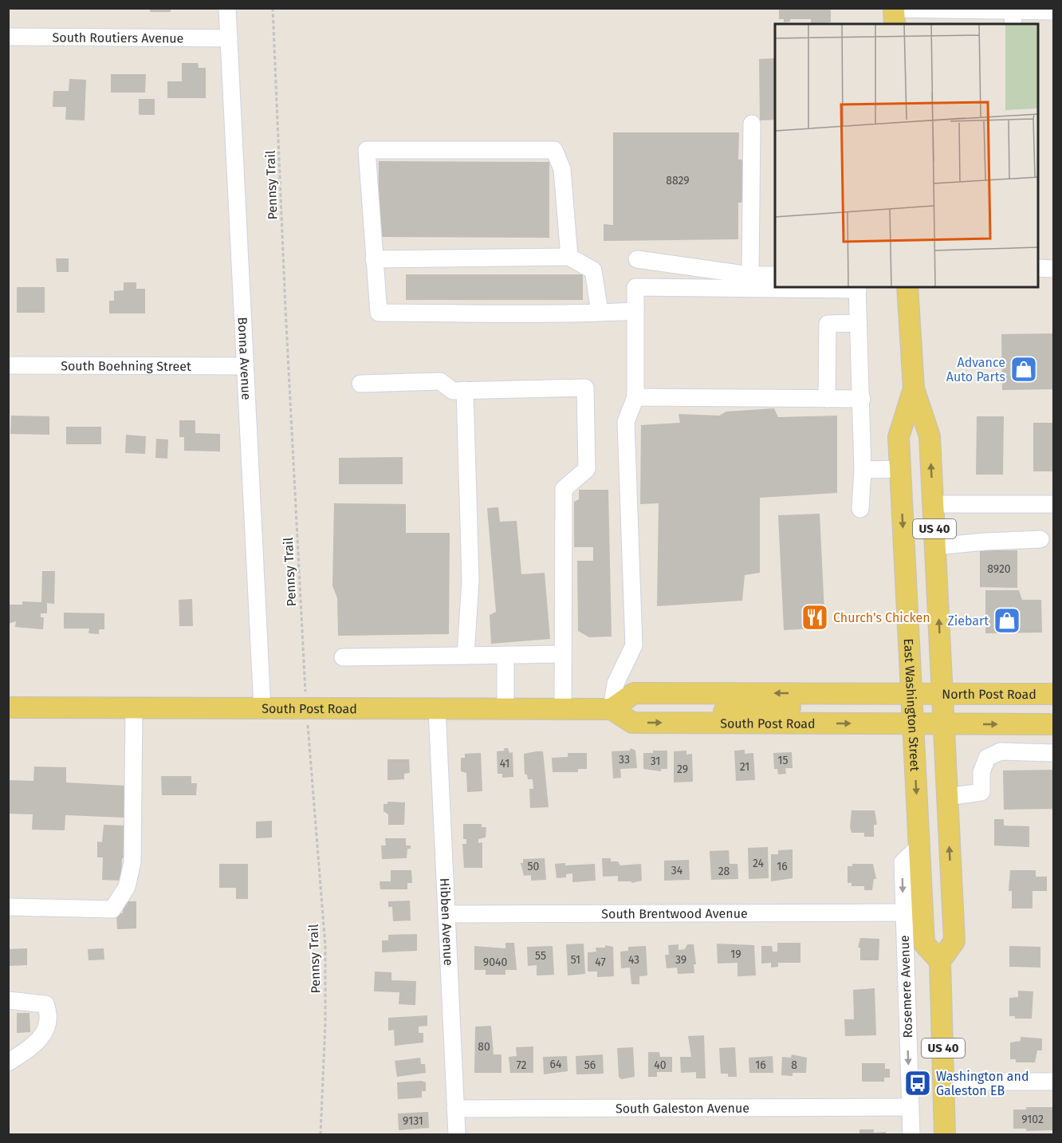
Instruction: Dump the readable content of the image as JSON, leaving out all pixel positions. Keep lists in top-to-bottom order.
{
  "streets": {
    "main road": [
      "US 40",
      "North Post Road",
      "East Washington Street",
      "South Post Road"
    ],
    "street": [
      "South Routiers Avenue",
      "Bonna Avenue",
      "South Boehning Street",
      "South Brentwood Avenue",
      "Hibben Avenue",
      "Rosemere Avenue",
      "South Galeston Avenue"
    ],
    "path": ["Pennsy Trail"]
  },
  "crossings": [
    ["South Routiers Avenue", "Bonna Avenue"],
    ["Pennsy Trail", "South Post Road"],
    ["Bonna Avenue", "South Boehning Street"],
    ["Bonna Avenue", "South Post Road"],
    ["US 40", "East Washington Street"],
    ["North Post Road", "East Washington Street"],
    ["East Washington Street", "South Post Road"],
    ["East Washington Street", "Rosemere Avenue"],
    ["South Post Road", "Hibben Avenue"],
    ["South Brentwood Avenue", "Hibben Avenue"],
    ["South Brentwood Avenue", "Rosemere Avenue"],
    ["Hibben Avenue", "South Galeston Avenue"],
    ["Rosemere Avenue", "South Galeston Avenue"]
  ],
  "one_way": ["Rosemere Avenue"],
  "places": {
    "shop": ["Advance Auto Parts", "Ziebart"],
    "restaurant": ["Church's Chicken"],
    "bus stop": ["Washington and Galeston EB"]
  },
  "house_numbers": [
    "8829",
    "8920",
    "33",
    "15",
    "31",
    "41",
    "21",
    "29",
    "24",
    "50",
    "16",
    "34",
    "28",
    "19",
    "55",
    "51",
    "43",
    "39",
    "9040",
    "47",
    "80",
    "64",
    "72",
    "56",
    "40",
    "16",
    "8",
    "9102",
    "9131"
  ]
}
